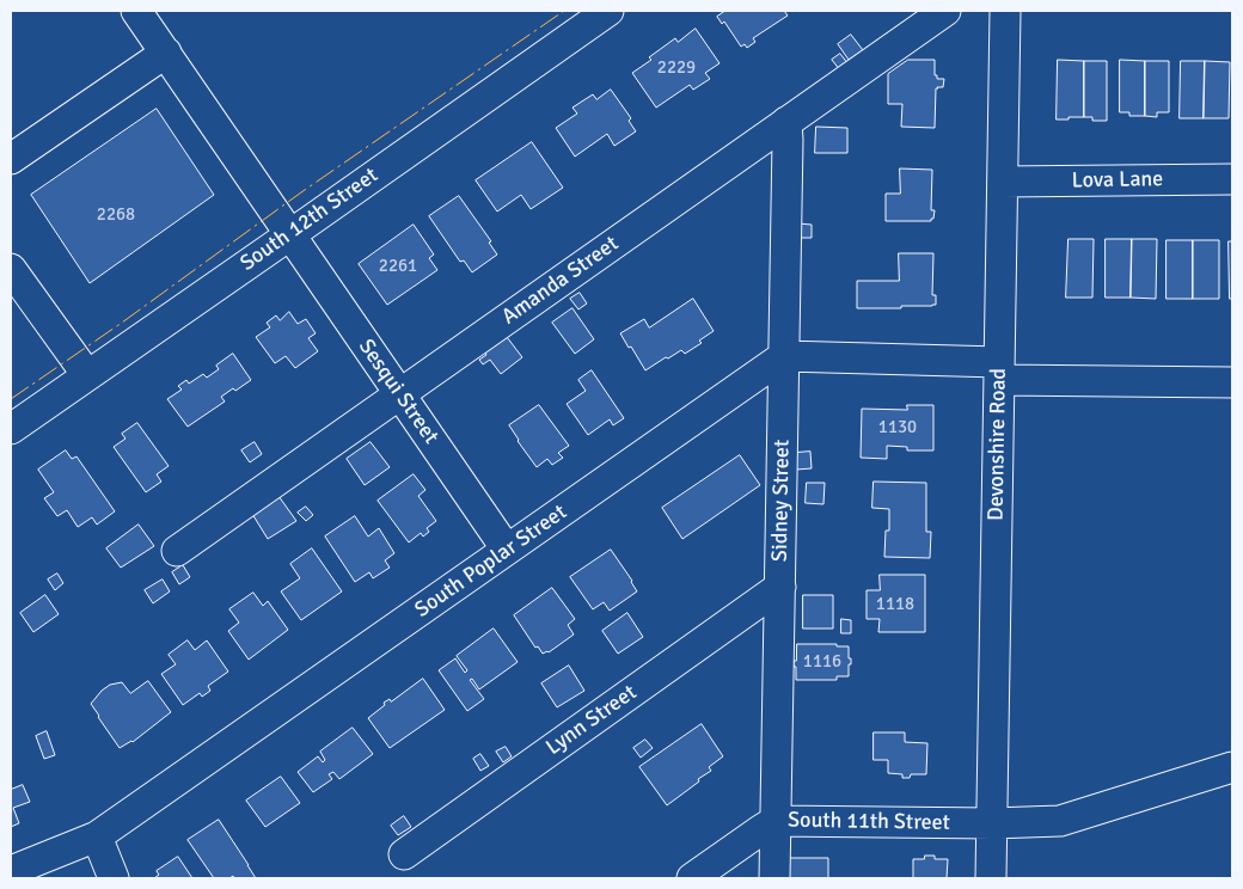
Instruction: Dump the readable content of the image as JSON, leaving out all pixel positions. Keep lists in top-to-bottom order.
{
  "streets": {
    "street": [
      "Lova Lane",
      "South 12th Street",
      "Amanda Street",
      "Sesqui Street",
      "Devonshire Road",
      "Sidney Street",
      "South Poplar Street",
      "Lynn Street",
      "South 11th Street"
    ]
  },
  "crossings": [
    ["Lova Lane", "Devonshire Road"],
    ["South 12th Street", "Sesqui Street"],
    ["Amanda Street", "Sesqui Street"],
    ["Amanda Street", "Sidney Street"],
    ["Sesqui Street", "South Poplar Street"],
    ["Devonshire Road", "South 11th Street"],
    ["Sidney Street", "South Poplar Street"],
    ["Sidney Street", "Lynn Street"],
    ["Sidney Street", "South 11th Street"]
  ],
  "house_numbers": [
    "2229",
    "2268",
    "2261",
    "1130",
    "1118",
    "1116"
  ]
}
